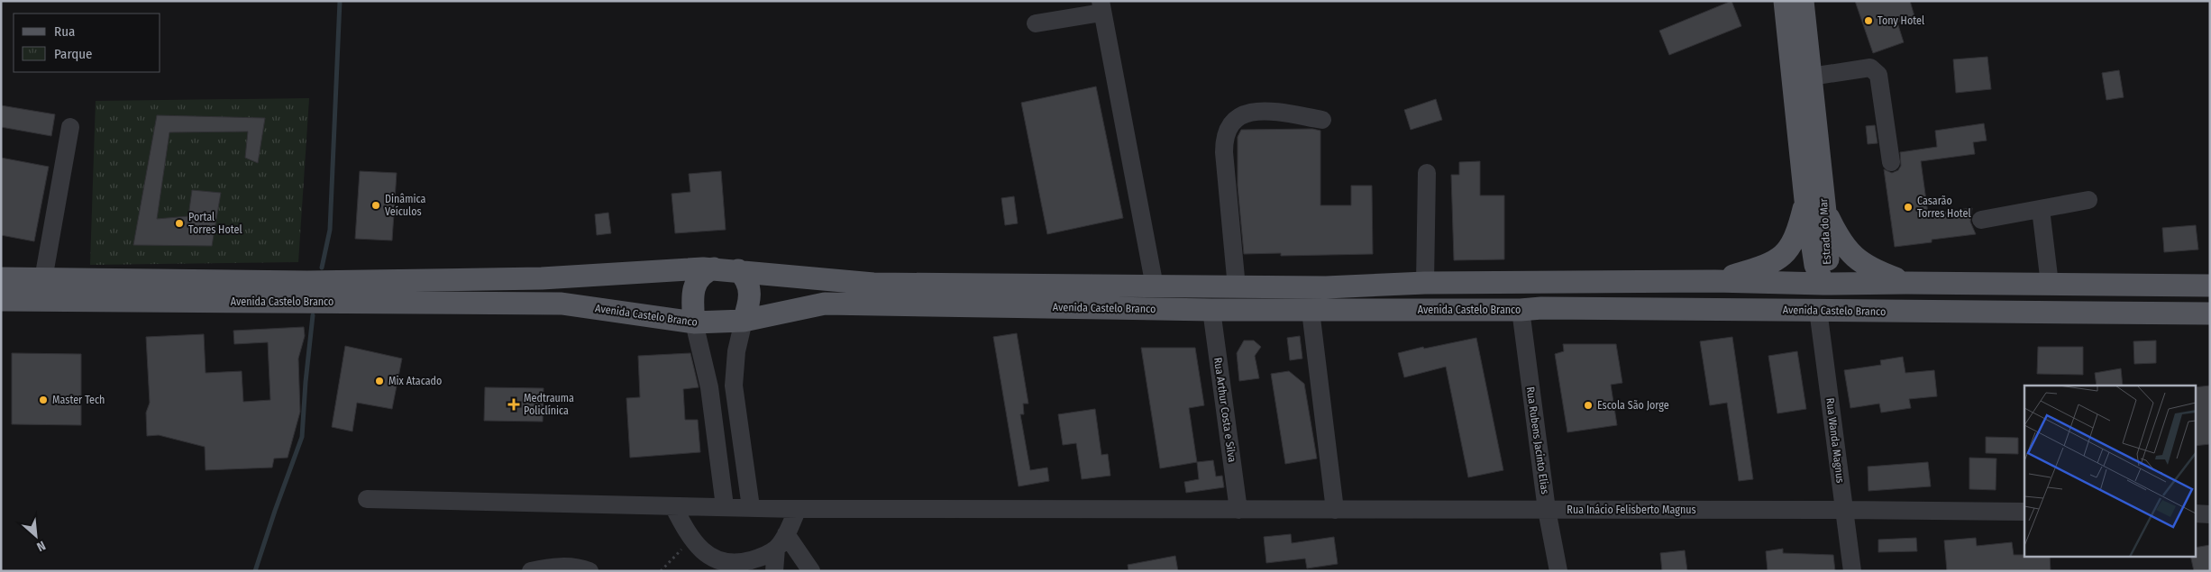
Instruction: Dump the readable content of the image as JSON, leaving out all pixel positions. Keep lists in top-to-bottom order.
{
  "streets": {
    "main road": ["Estrada do Mar", "Avenida Castelo Branco"],
    "street": [
      "Rua Arthur Costa e Silva",
      "Rua Rubens Jacinto Elias",
      "Rua Wanda Magnus",
      "Rua Inácio Felisberto Magnus"
    ]
  },
  "crossings": [
    ["Estrada do Mar", "Avenida Castelo Branco"],
    ["Avenida Castelo Branco", "Rua Arthur Costa e Silva"],
    ["Avenida Castelo Branco", "Rua Rubens Jacinto Elias"],
    ["Avenida Castelo Branco", "Rua Wanda Magnus"],
    ["Rua Arthur Costa e Silva", "Rua Inácio Felisberto Magnus"],
    ["Rua Rubens Jacinto Elias", "Rua Inácio Felisberto Magnus"],
    ["Rua Wanda Magnus", "Rua Inácio Felisberto Magnus"]
  ],
  "places": {
    "other": [
      "Tony Hotel",
      "Dinâmica Veículos",
      "Casarão Torres Hotel",
      "Portal Torres Hotel",
      "Mix Atacado",
      "Master Tech",
      "Escola São Jorge"
    ],
    "health": ["Medtrauma Policlínica"]
  },
  "legend": ["Rua", "Parque"],
  "north": "bottom right"
}
